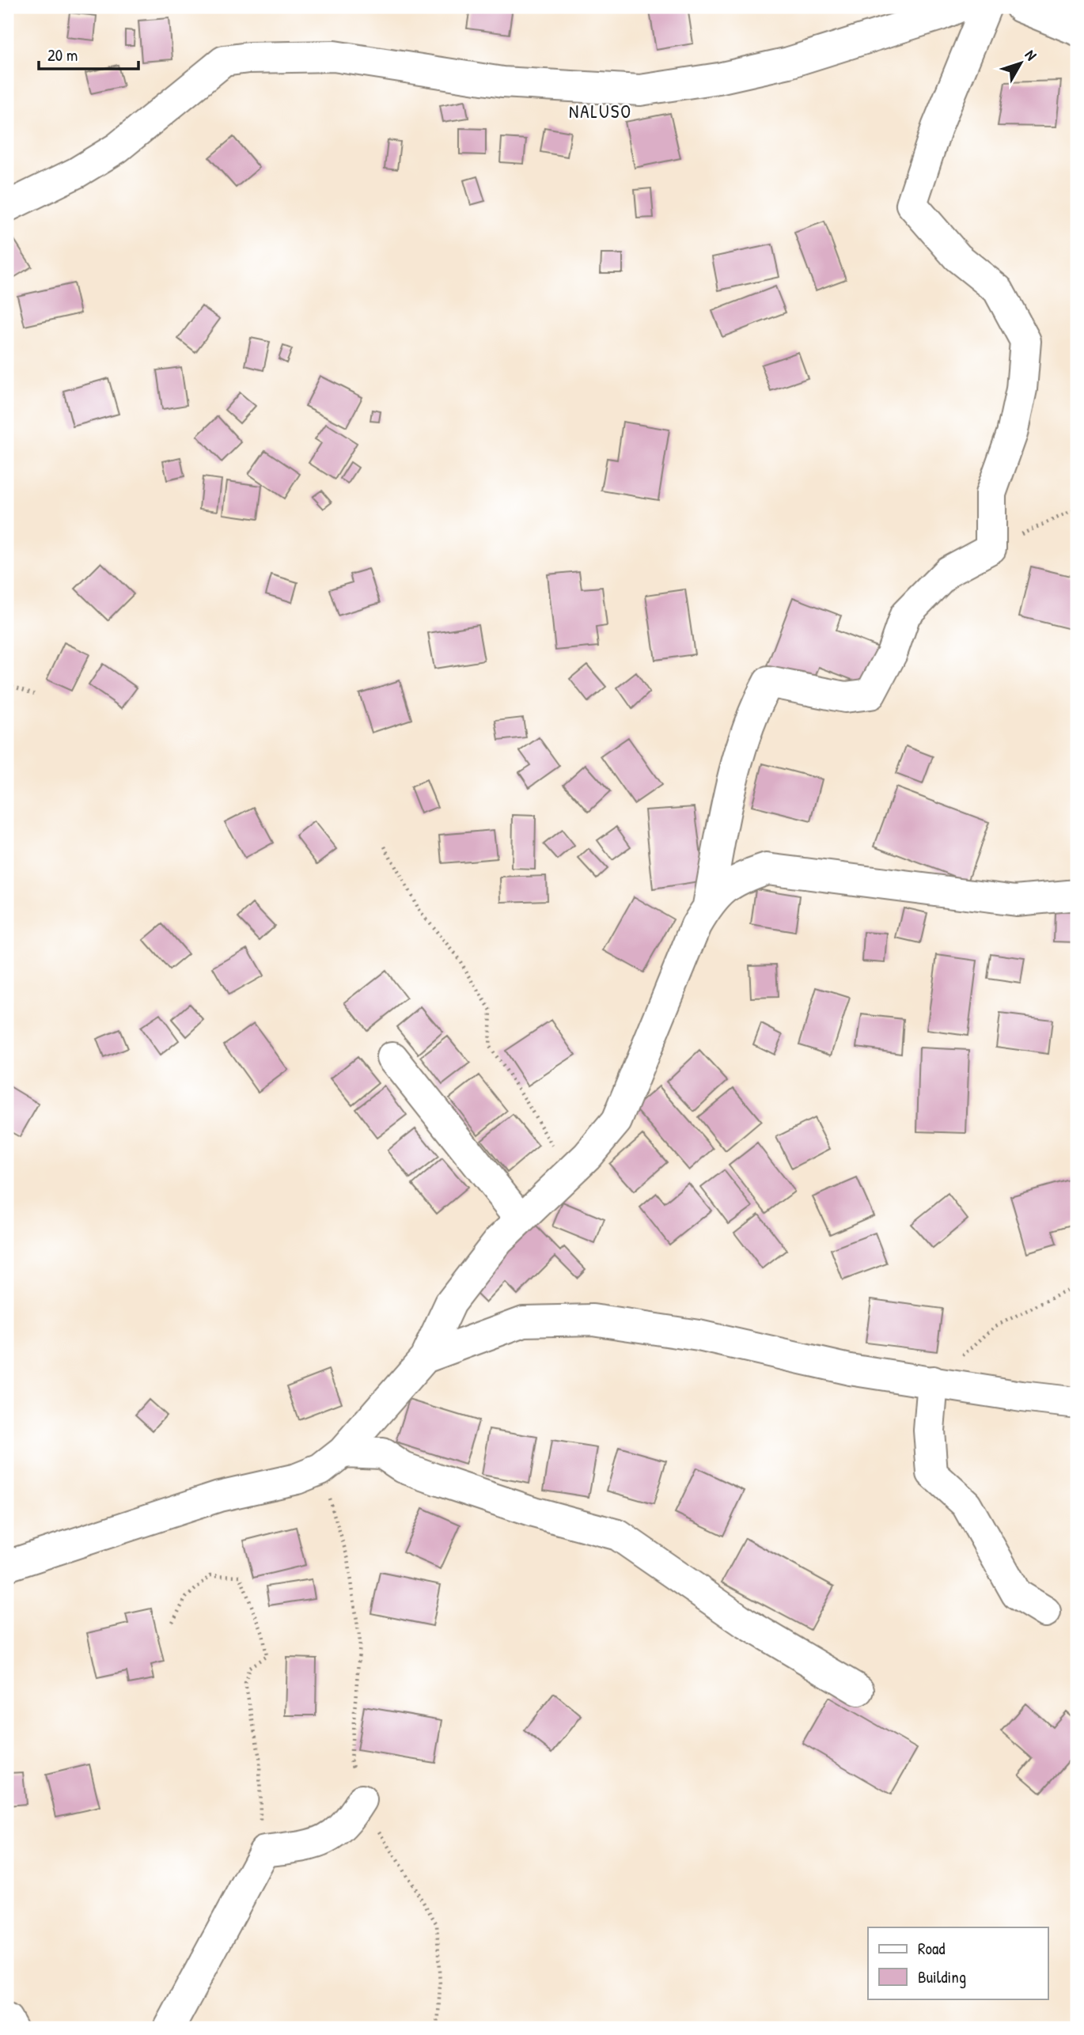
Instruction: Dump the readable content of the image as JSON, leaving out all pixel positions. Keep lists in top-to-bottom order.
{
  "districts": ["NALUSO"],
  "legend": ["Road", "Building"],
  "scale_bar": "20 m",
  "north": "top right"
}
